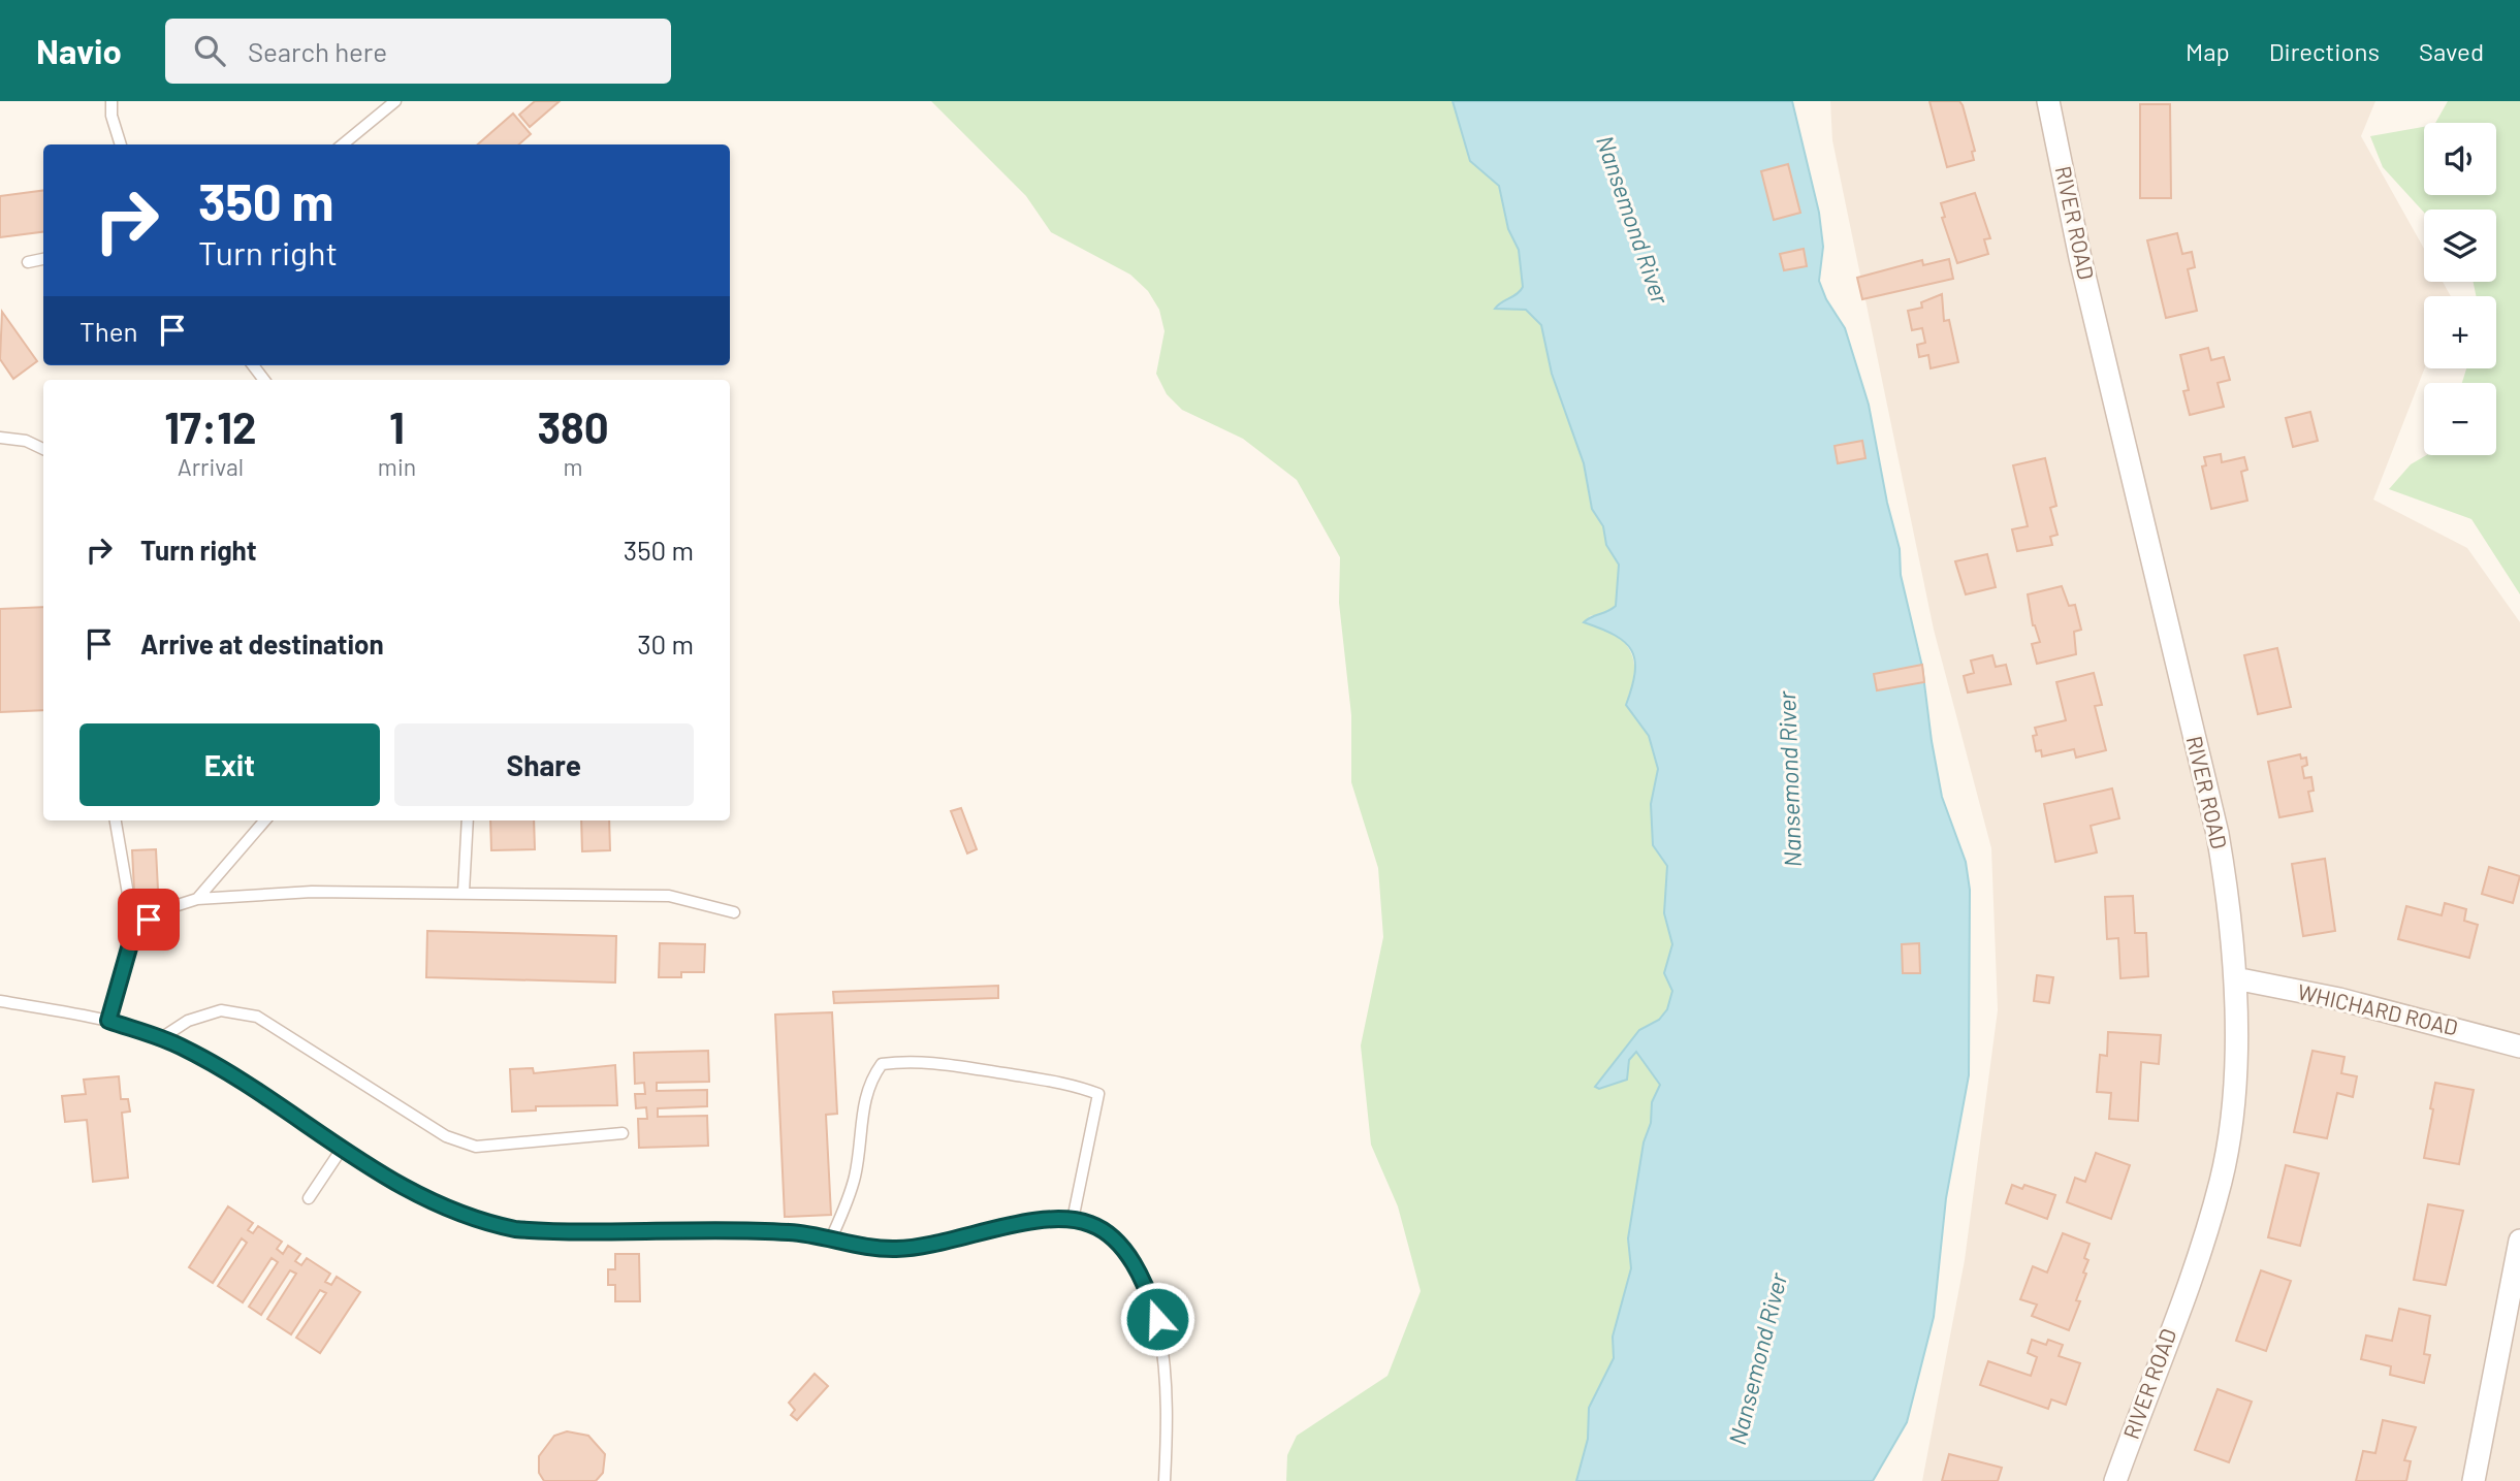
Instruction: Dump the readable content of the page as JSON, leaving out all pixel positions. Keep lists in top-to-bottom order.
{
  "streets": {
    "street": ["RIVER ROAD", "WHICHARD ROAD"]
  },
  "crossings": [
    ["RIVER ROAD", "WHICHARD ROAD"]
  ],
  "water": ["Nansemond River"],
  "page": {
    "header": "Navio",
    "search": "Search here",
    "nav": ["Map", "Directions", "Saved"],
    "map_buttons": ["+", "−"],
    "turn": ["350 m", "Turn right"],
    "then": "Then",
    "eta": [
      "17:12",
      "Arrival",
      "1",
      "min",
      "380",
      "m"
    ],
    "list": [
      {
        "name": "Turn right",
        "value": "350 m"
      },
      {
        "name": "Arrive at destination",
        "value": "30 m"
      }
    ],
    "buttons": ["Exit", "Share"]
  }
}
